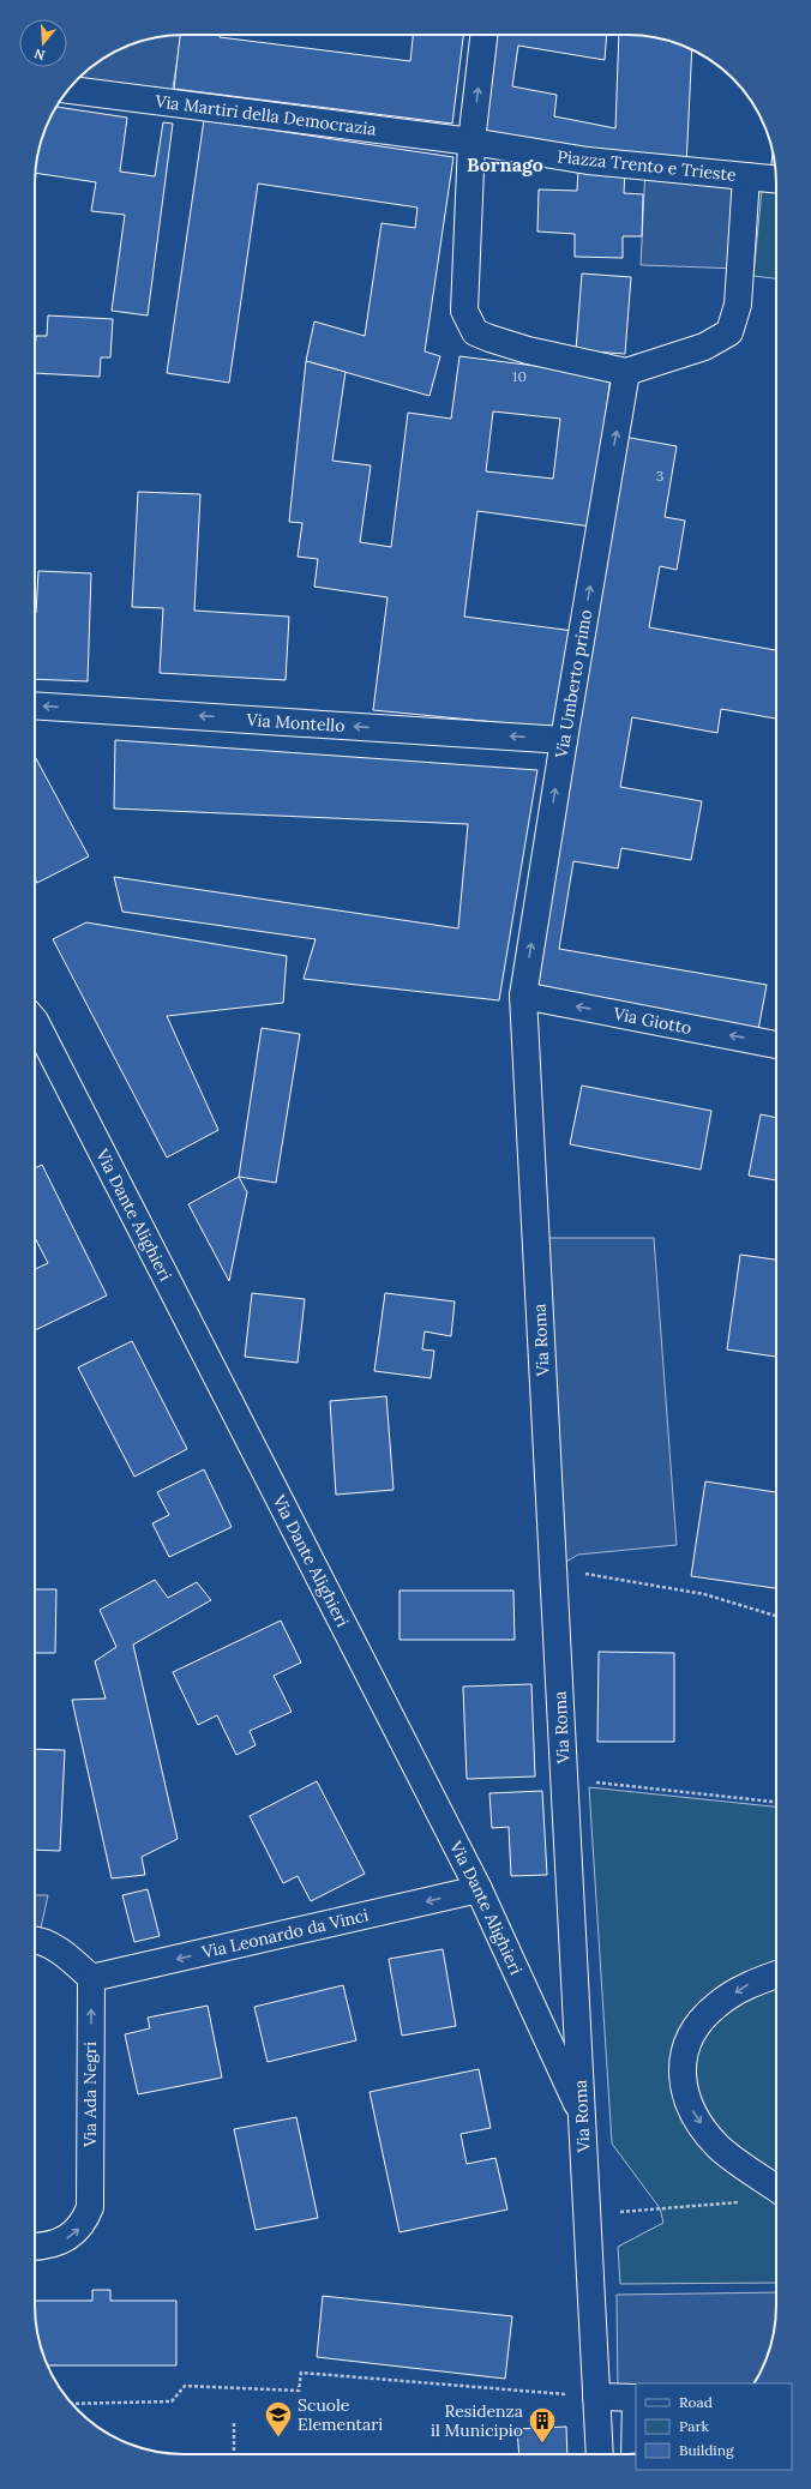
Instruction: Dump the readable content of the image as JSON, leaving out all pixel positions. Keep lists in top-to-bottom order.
{
  "streets": {
    "street": [
      "Via Martiri della Democrazia",
      "Piazza Trento e Trieste",
      "Via Umberto primo",
      "Via Montello",
      "Via Giotto",
      "Via Dante Alighieri",
      "Via Roma",
      "Via Leonardo da Vinci",
      "Via Ada Negri"
    ]
  },
  "crossings": [
    ["Via Martiri della Democrazia", "Piazza Trento e Trieste"],
    ["Piazza Trento e Trieste", "Via Umberto primo"],
    ["Via Umberto primo", "Via Montello"],
    ["Via Umberto primo", "Via Giotto"],
    ["Via Umberto primo", "Via Roma"],
    ["Via Giotto", "Via Roma"],
    ["Via Dante Alighieri", "Via Roma"],
    ["Via Dante Alighieri", "Via Leonardo da Vinci"],
    ["Via Leonardo da Vinci", "Via Ada Negri"]
  ],
  "one_way": [
    "Via Umberto primo",
    "Via Montello",
    "Via Giotto",
    "Via Leonardo da Vinci",
    "Via Ada Negri"
  ],
  "districts": ["Bornago"],
  "places": {
    "school or university": ["Scuole Elementari"],
    "building": ["Residenza il Municipio"]
  },
  "house_numbers": ["10", "3"],
  "legend": ["Road", "Park", "Building"],
  "north": "bottom"
}
